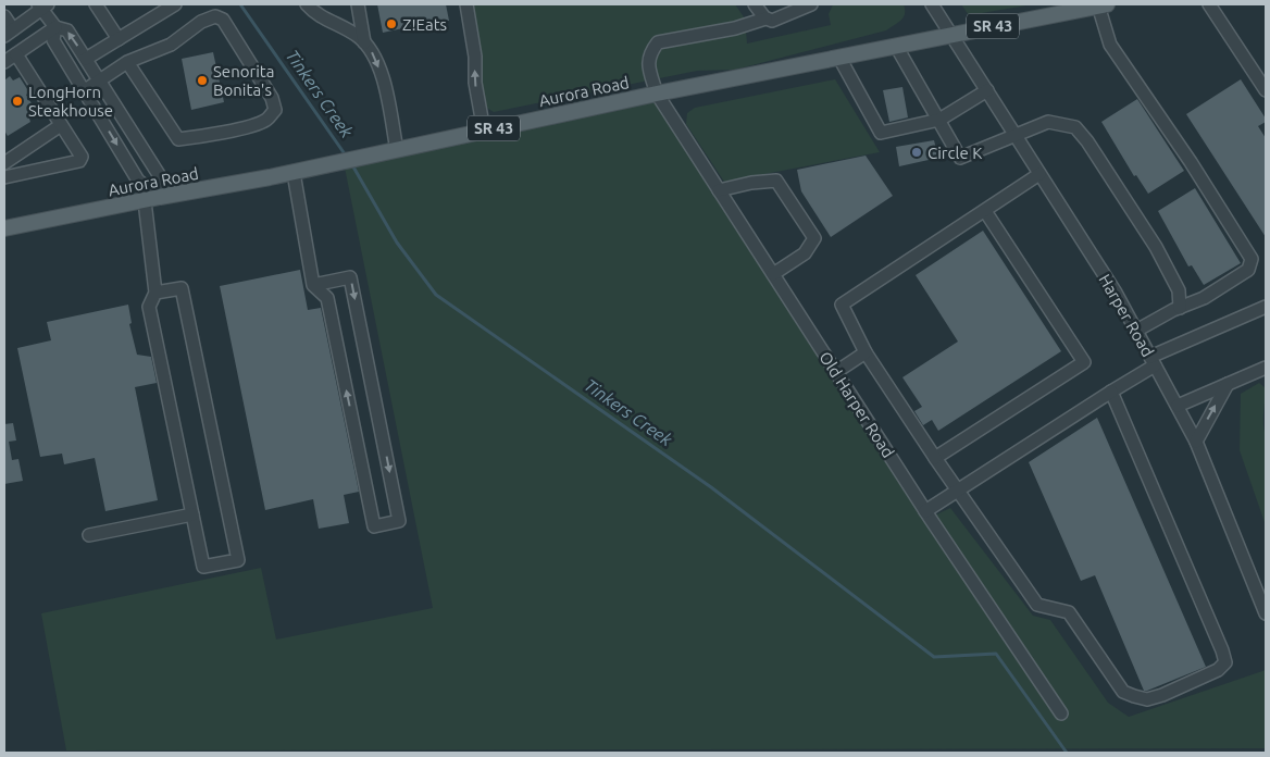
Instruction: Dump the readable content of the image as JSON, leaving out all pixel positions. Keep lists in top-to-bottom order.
{
  "streets": {
    "main road": ["SR 43", "Aurora Road"],
    "street": ["Harper Road", "Old Harper Road"]
  },
  "crossings": [
    ["Aurora Road", "Harper Road"],
    ["Aurora Road", "Old Harper Road"]
  ],
  "water": ["Tinkers Creek"],
  "places": [
    "Z!Eats",
    "Senorita Bonita's",
    "LongHorn Steakhouse",
    "Circle K"
  ]
}
